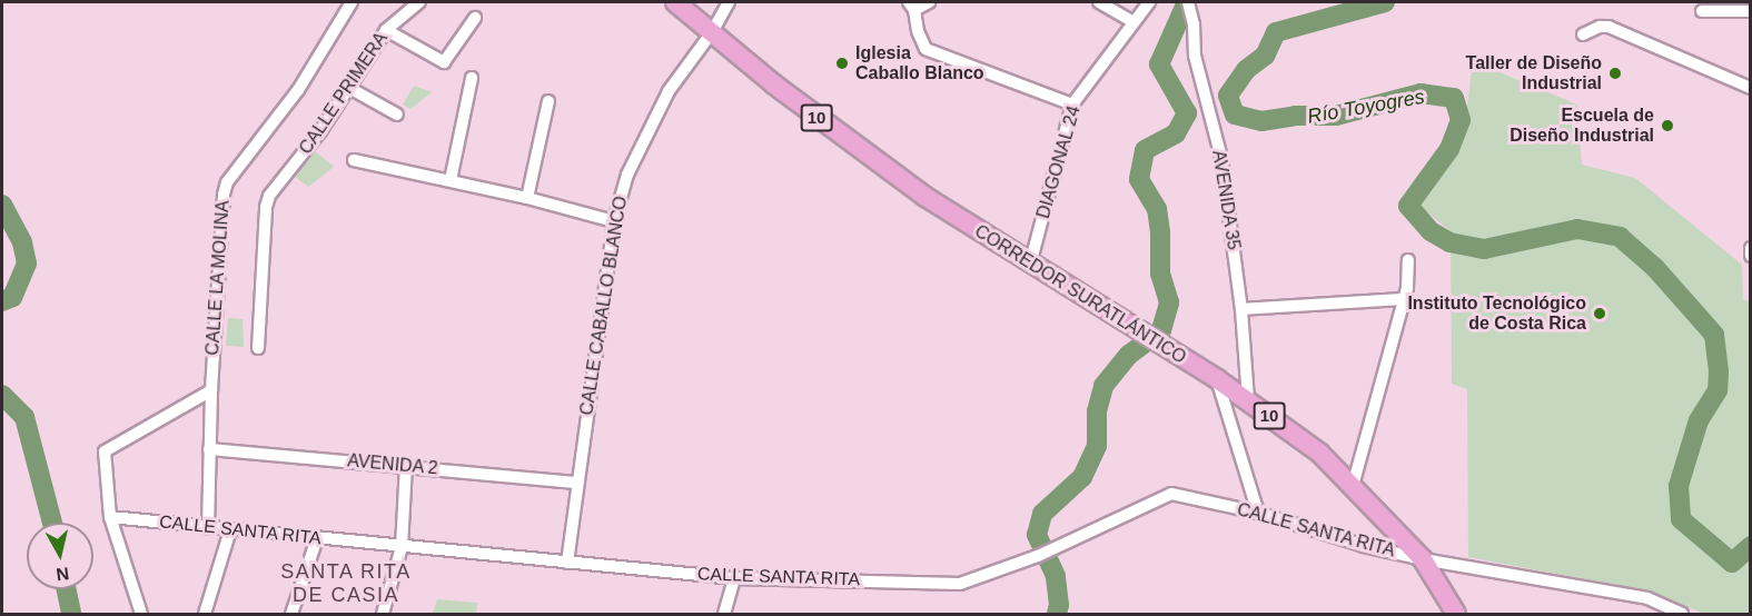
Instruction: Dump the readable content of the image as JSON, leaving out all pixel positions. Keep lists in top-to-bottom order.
{
  "streets": {
    "main road": ["10", "CORREDOR SURATLÁNTICO"],
    "street": [
      "CALLE PRIMERA",
      "DIAGONAL 24",
      "AVENIDA 35",
      "CALLE LA MOLINA",
      "CALLE CABALLO BLANCO",
      "AVENIDA 2",
      "CALLE SANTA RITA"
    ]
  },
  "crossings": [
    ["DIAGONAL 24", "CORREDOR SURATLÁNTICO"],
    ["AVENIDA 35", "CORREDOR SURATLÁNTICO"],
    ["CALLE LA MOLINA", "AVENIDA 2"],
    ["CALLE LA MOLINA", "CALLE SANTA RITA"],
    ["CORREDOR SURATLÁNTICO", "CALLE CABALLO BLANCO"],
    ["CORREDOR SURATLÁNTICO", "CALLE SANTA RITA"],
    ["CALLE CABALLO BLANCO", "AVENIDA 2"],
    ["CALLE CABALLO BLANCO", "CALLE SANTA RITA"]
  ],
  "districts": ["SANTA RITA DE CASIA"],
  "water": ["Río Toyogres"],
  "places": [
    "Iglesia Caballo Blanco",
    "Taller de Diseño Industrial",
    "Escuela de Diseño Industrial",
    "Instituto Tecnológico de Costa Rica"
  ],
  "north": "bottom"
}
